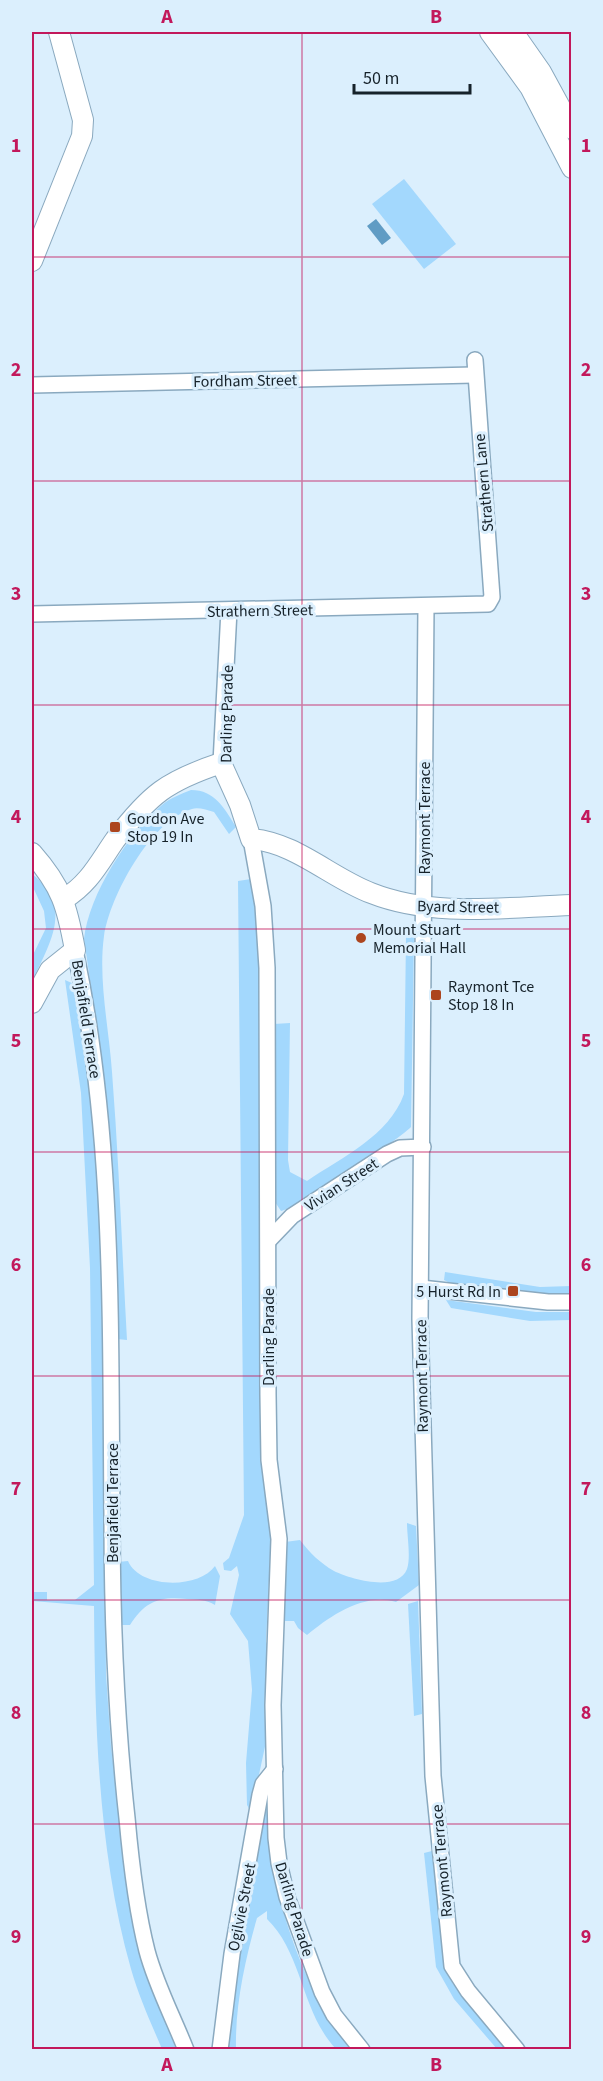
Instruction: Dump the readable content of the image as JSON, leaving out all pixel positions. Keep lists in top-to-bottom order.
{
  "streets": {
    "street": [
      "Fordham Street",
      "Strathern Lane",
      "Strathern Street",
      "Darling Parade",
      "Raymont Terrace",
      "Byard Street",
      "Benjafield Terrace",
      "Vivian Street",
      "Ogilvie Street"
    ]
  },
  "crossings": [
    ["Fordham Street", "Strathern Lane"],
    ["Strathern Lane", "Strathern Street"],
    ["Strathern Street", "Darling Parade"],
    ["Strathern Street", "Raymont Terrace"],
    ["Darling Parade", "Byard Street"],
    ["Darling Parade", "Vivian Street"],
    ["Darling Parade", "Ogilvie Street"],
    ["Raymont Terrace", "Byard Street"],
    ["Raymont Terrace", "Vivian Street"]
  ],
  "places": {
    "transit": ["Gordon Ave Stop 19 In", "Raymont Tce Stop 18 In", "5 Hurst Rd In"],
    "other": ["Mount Stuart Memorial Hall"]
  },
  "scale_bar": "50 m",
  "grid": {
    "columns": ["A", "B"],
    "rows": [
      "1",
      "2",
      "3",
      "4",
      "5",
      "6",
      "7",
      "8",
      "9"
    ]
  }
}
